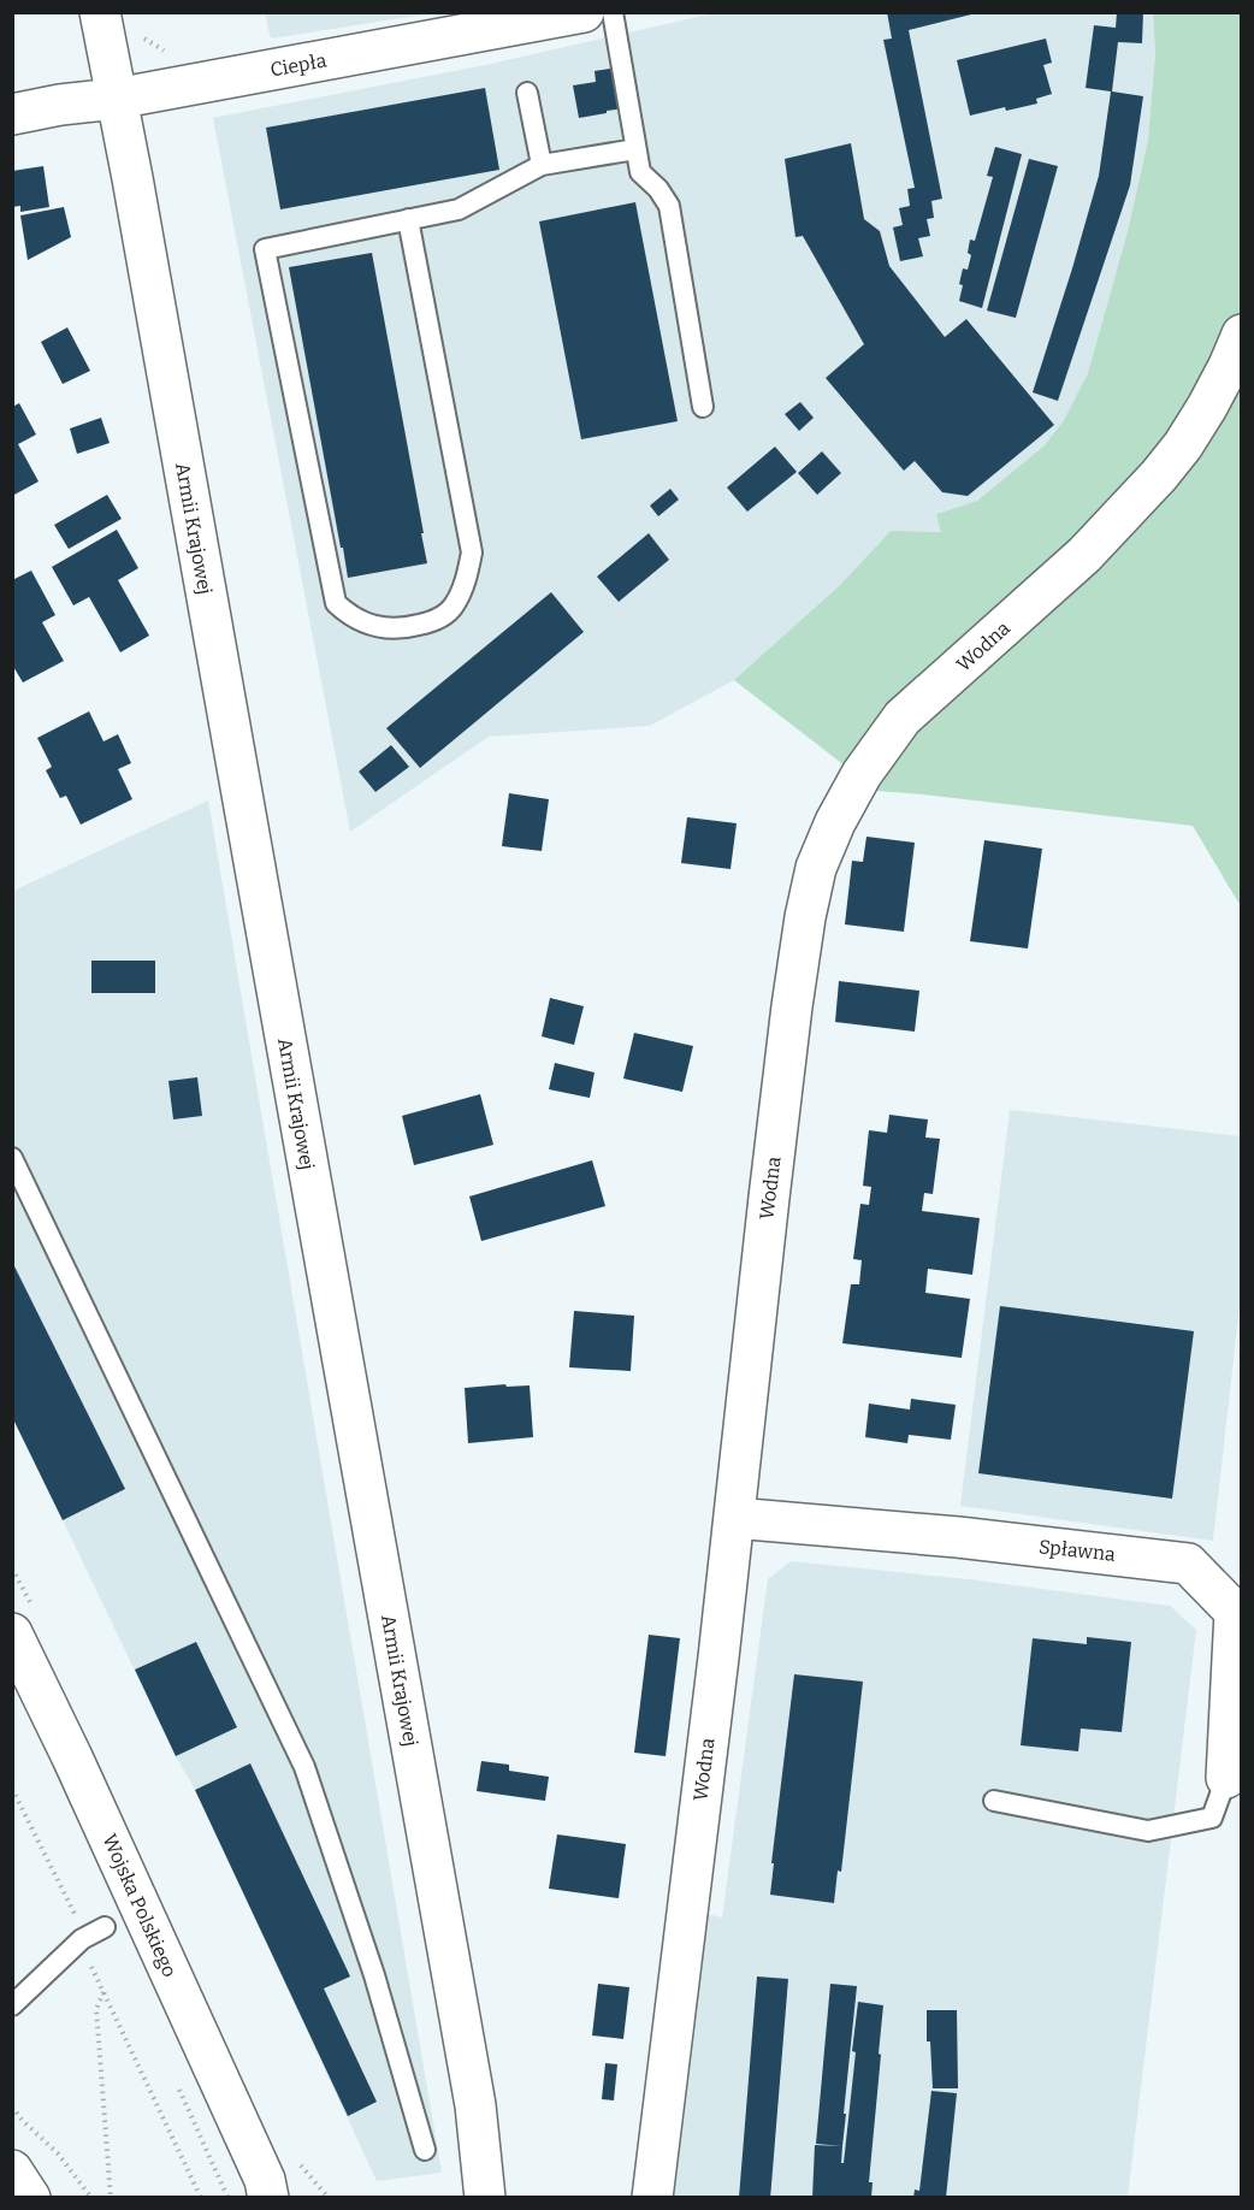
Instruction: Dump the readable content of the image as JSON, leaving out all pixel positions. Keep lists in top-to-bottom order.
{
  "streets": {
    "street": [
      "Ciepła",
      "Armii Krajowej",
      "Wodna",
      "Spławna",
      "Wojska Polskiego"
    ]
  },
  "crossings": [
    ["Ciepła", "Armii Krajowej"],
    ["Wodna", "Spławna"]
  ]
}
